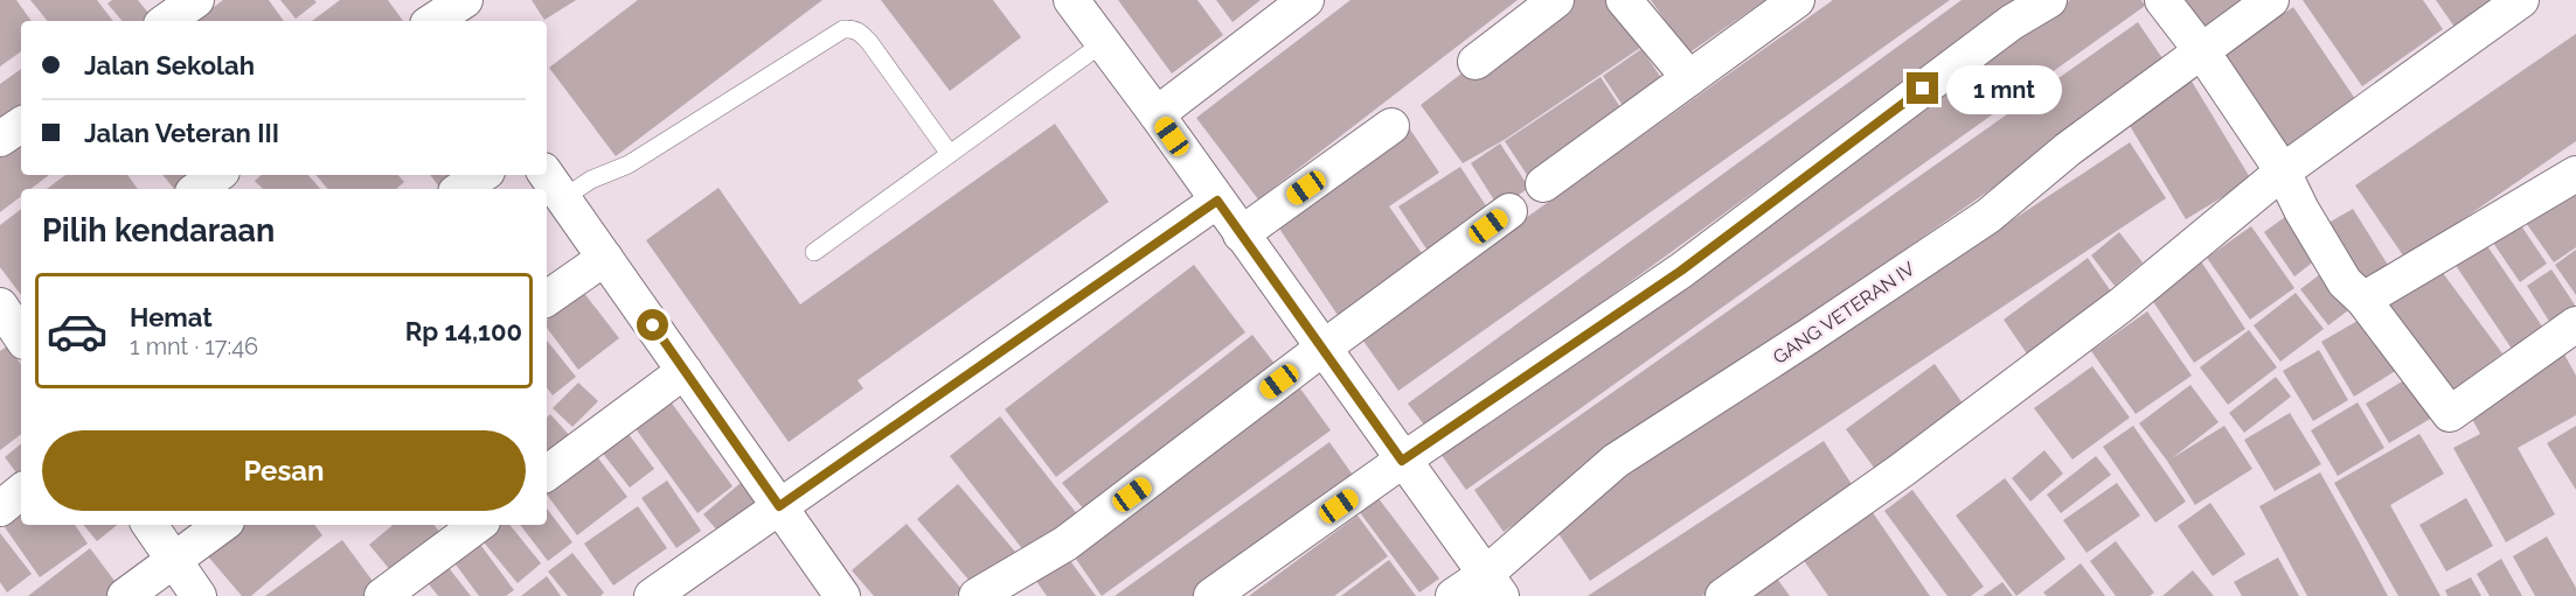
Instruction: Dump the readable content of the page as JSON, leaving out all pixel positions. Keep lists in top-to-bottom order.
{
  "streets": {
    "street": ["GANG VETERAN IV"]
  },
  "page": {
    "banner": ["Jalan Sekolah", "Jalan Veteran III"],
    "bubble": "1 mnt",
    "heading": "Pilih kendaraan",
    "list": [
      {
        "name": "Hemat",
        "note": "1 mnt · 17:46",
        "value": "Rp 14,100"
      }
    ],
    "buttons": "Pesan"
  }
}
